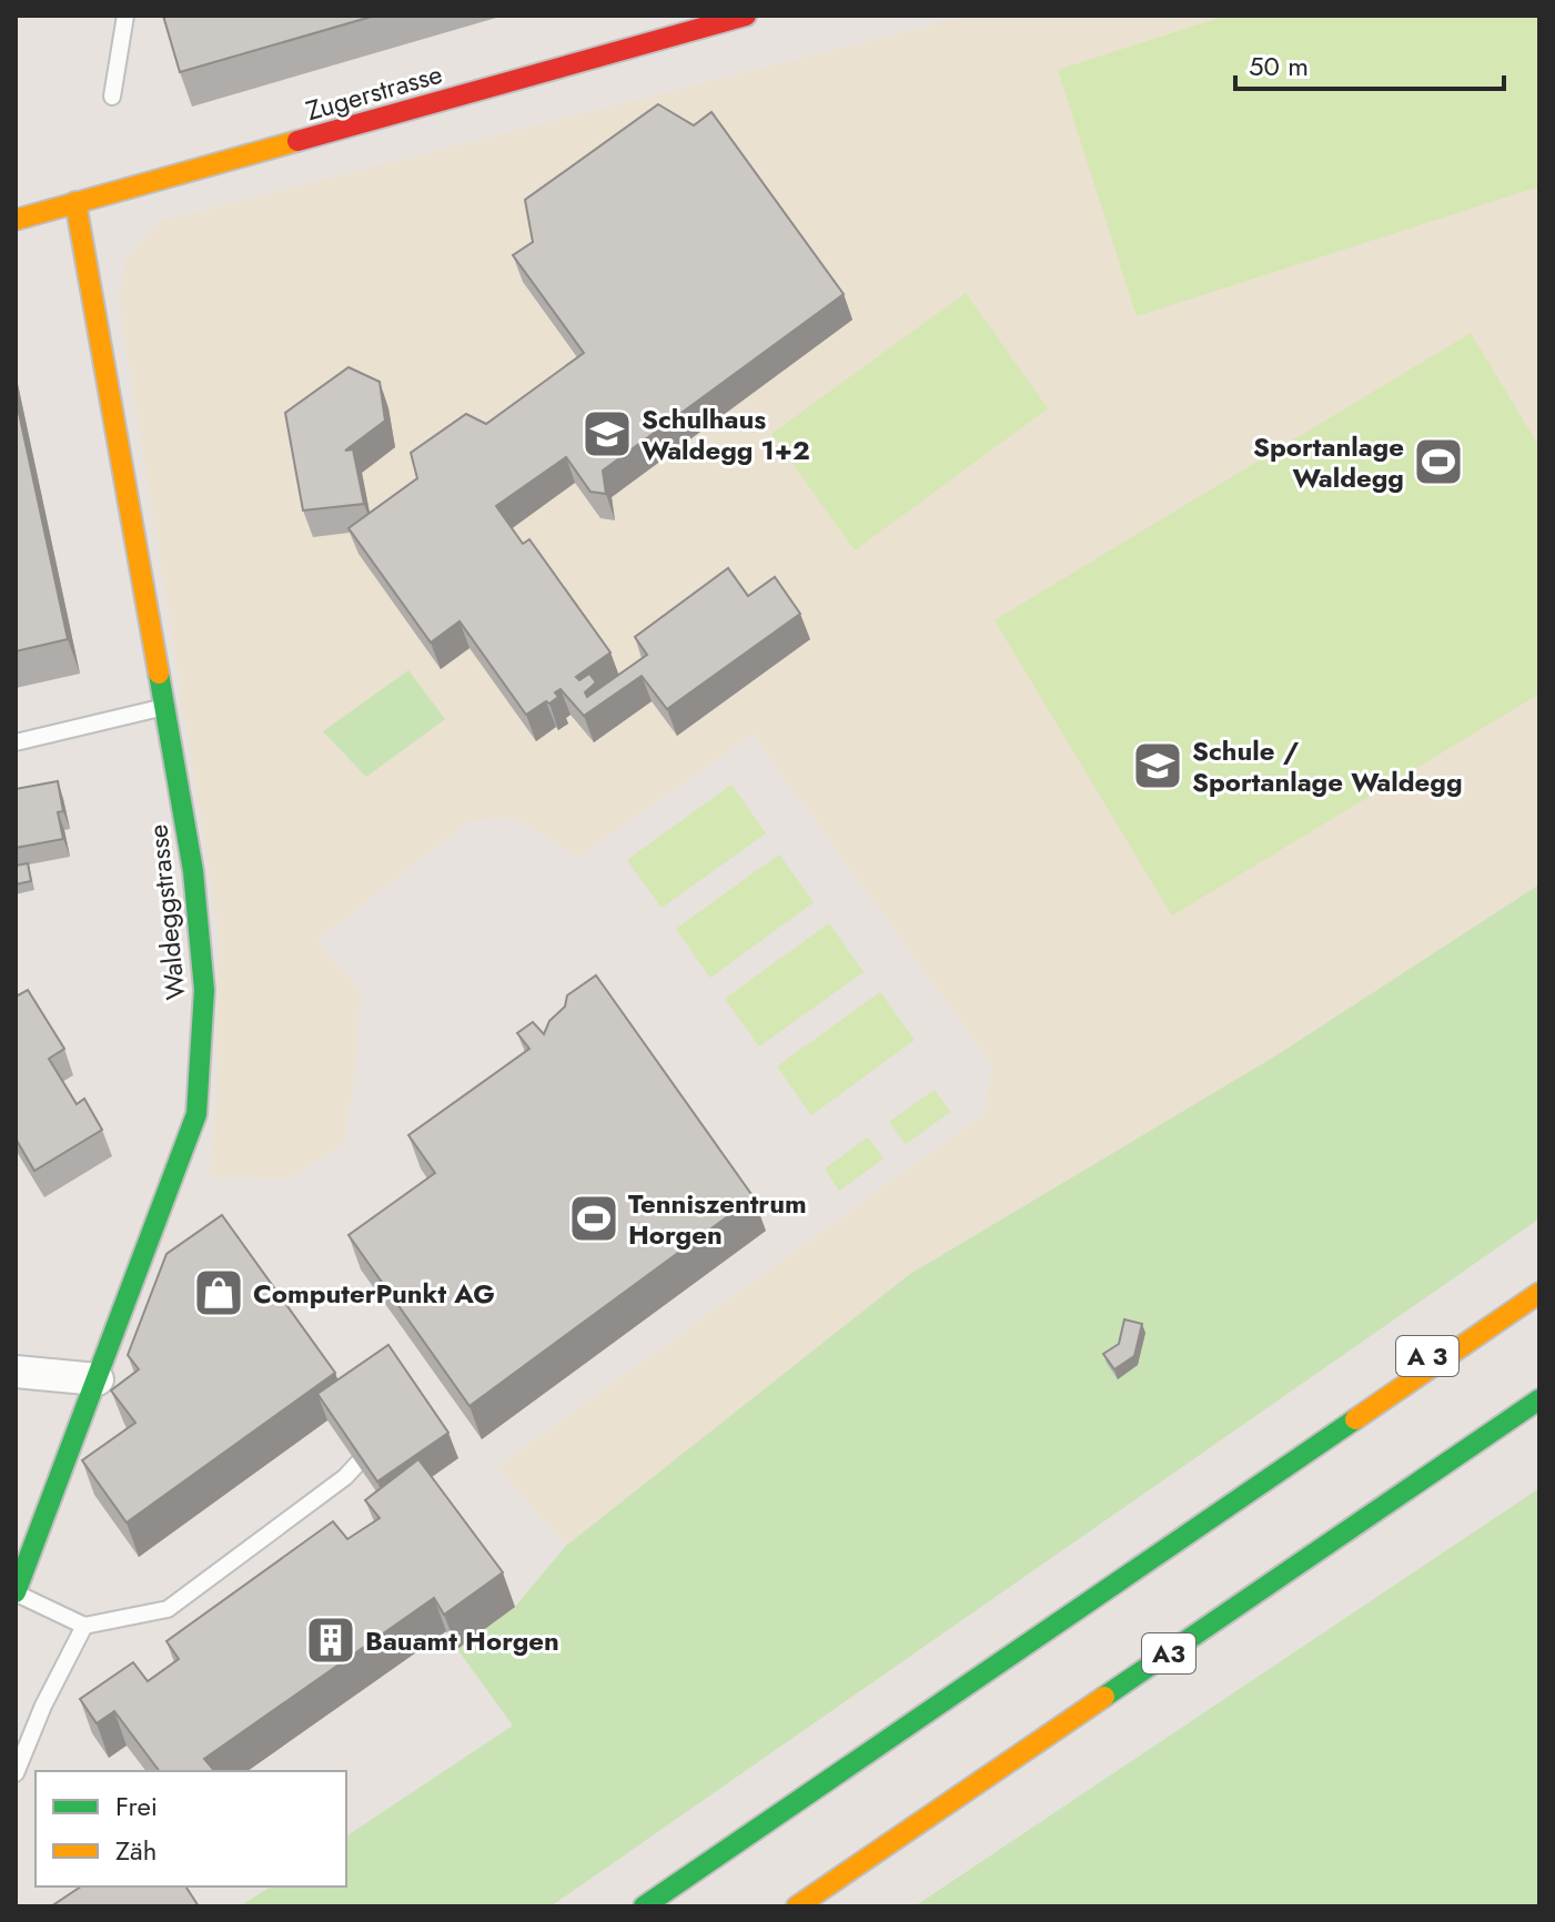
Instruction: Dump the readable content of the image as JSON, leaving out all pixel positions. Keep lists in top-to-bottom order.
{
  "streets": {
    "main road": [
      "Zugerstrasse",
      "Waldeggstrasse",
      "A 3",
      "A3"
    ]
  },
  "crossings": [
    ["Zugerstrasse", "Waldeggstrasse"]
  ],
  "places": {
    "school or university": ["Schulhaus Waldegg 1+2", "Schule / Sportanlage Waldegg"],
    "sports": ["Sportanlage Waldegg", "Tenniszentrum Horgen"],
    "shop": ["ComputerPunkt AG"],
    "building": ["Bauamt Horgen"]
  },
  "legend": ["Frei", "Zäh"],
  "scale_bar": "50 m"
}
